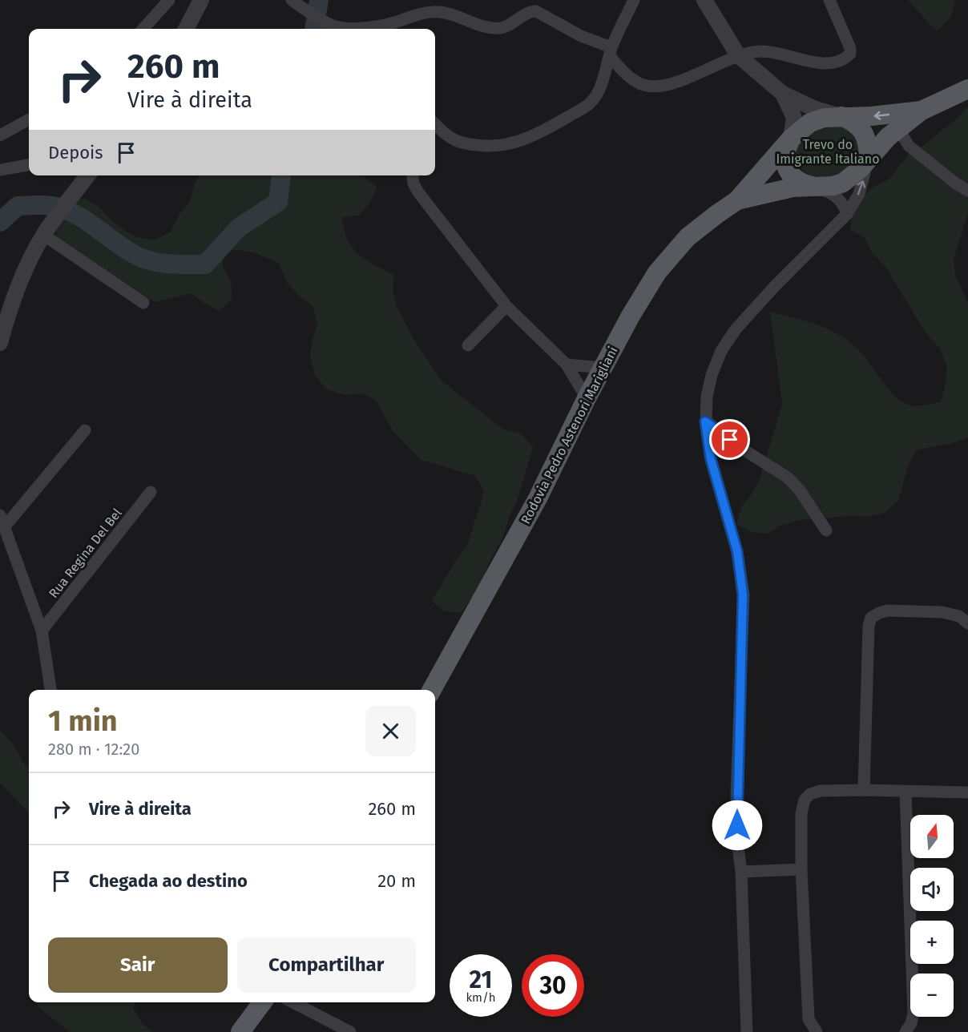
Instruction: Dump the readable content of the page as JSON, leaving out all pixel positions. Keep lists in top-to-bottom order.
{
  "streets": {
    "main road": ["Rodovia Pedro Astenori Marigliani"],
    "street": ["Rua Regina Del Bel"]
  },
  "parks": ["Trevo do Imigrante Italiano"],
  "north": "top",
  "page": {
    "turn": ["260 m", "Vire à direita"],
    "then": "Depois",
    "heading": ["1 min", "280 m · 12:20"],
    "list": [
      {
        "name": "Vire à direita",
        "value": "260 m"
      },
      {
        "name": "Chegada ao destino",
        "value": "20 m"
      }
    ],
    "map_buttons": ["+", "−"],
    "buttons": ["Sair", "Compartilhar"],
    "speed": "21 km/h",
    "limit": "30"
  }
}
